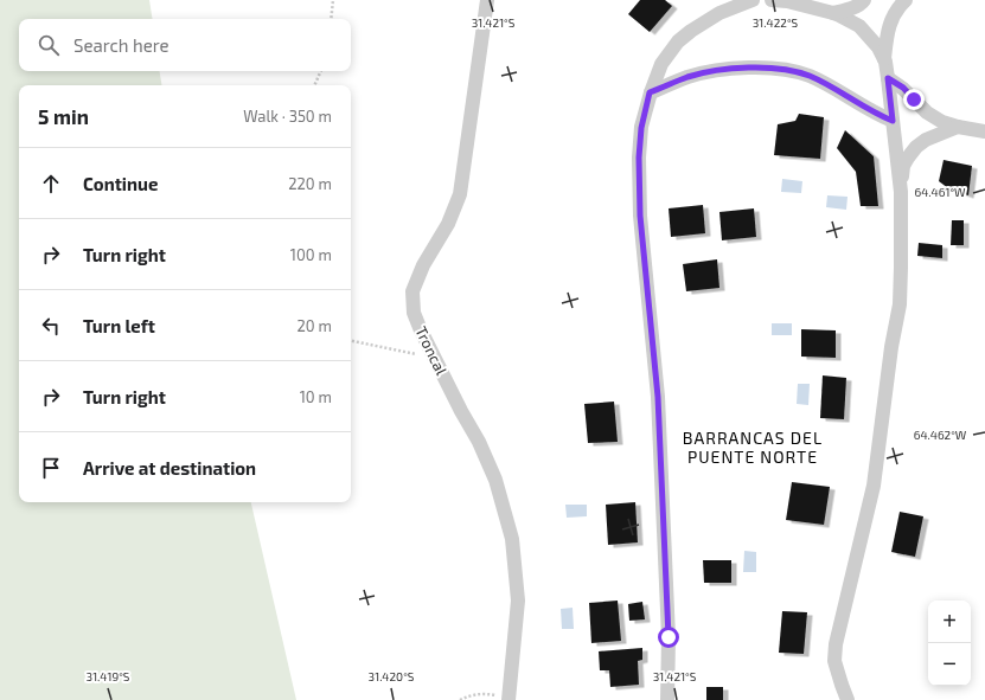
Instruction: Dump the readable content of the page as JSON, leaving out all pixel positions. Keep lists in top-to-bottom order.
{
  "streets": {
    "street": ["Troncal"]
  },
  "districts": ["BARRANCAS DEL PUENTE NORTE"],
  "page": {
    "search": "Search here",
    "heading": ["5 min", "Walk · 350 m"],
    "list": [
      ["Continue", "220 m"],
      ["Turn right", "100 m"],
      ["Turn left", "20 m"],
      ["Turn right", "10 m"],
      "Arrive at destination"
    ],
    "map_buttons": ["+", "−"]
  },
  "coordinates": [
    "31.421°S",
    "31.422°S",
    "64.461°W",
    "64.462°W",
    "31.419°S",
    "31.420°S"
  ]
}
